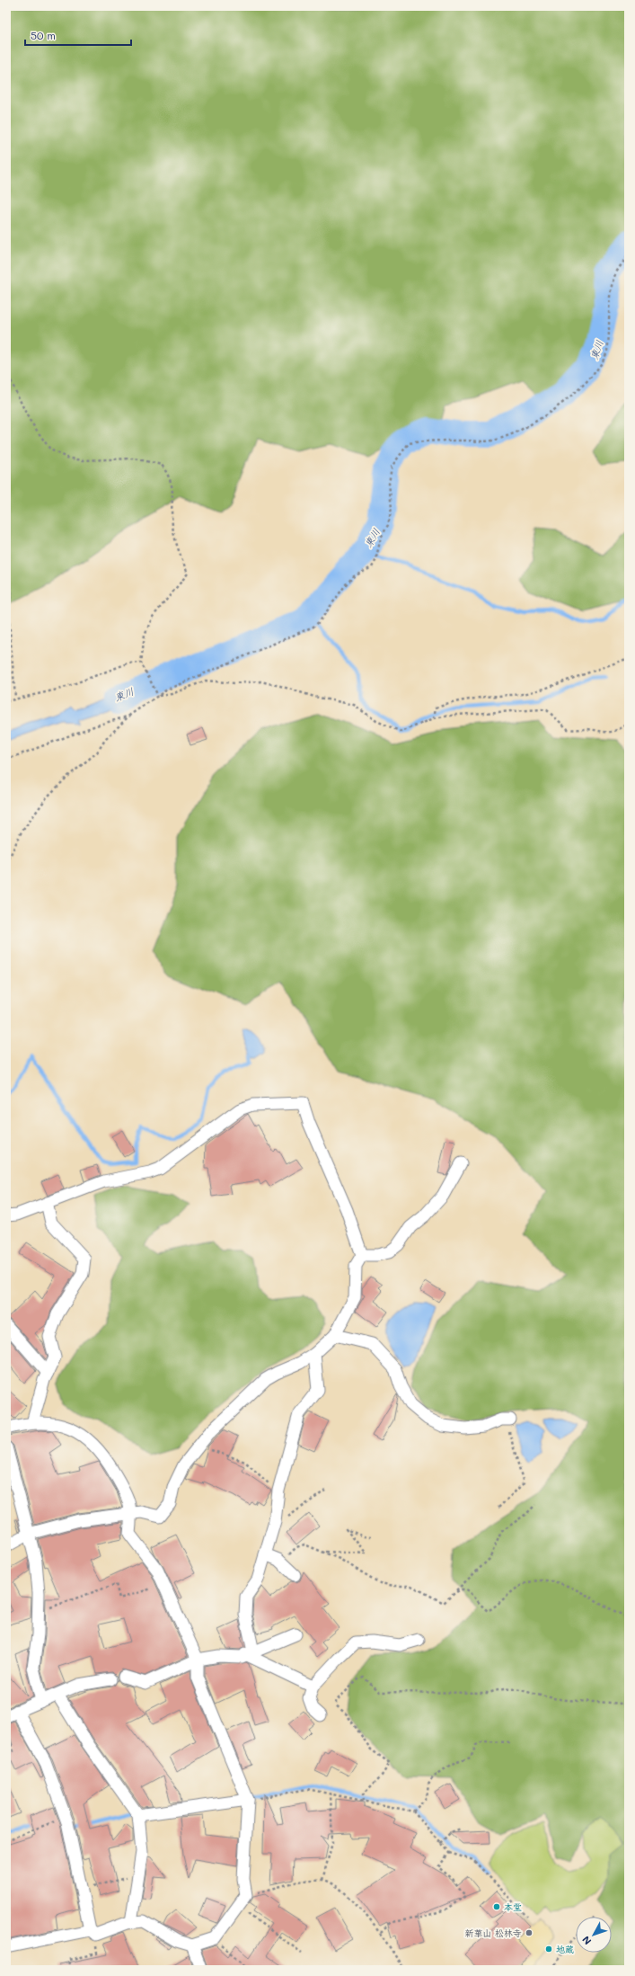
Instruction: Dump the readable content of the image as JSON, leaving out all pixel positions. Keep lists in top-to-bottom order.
{
  "water": ["東川"],
  "places": ["本堂", "新華山 松林寺", "地蔵"],
  "scale_bar": "50 m",
  "north": "bottom left"
}
